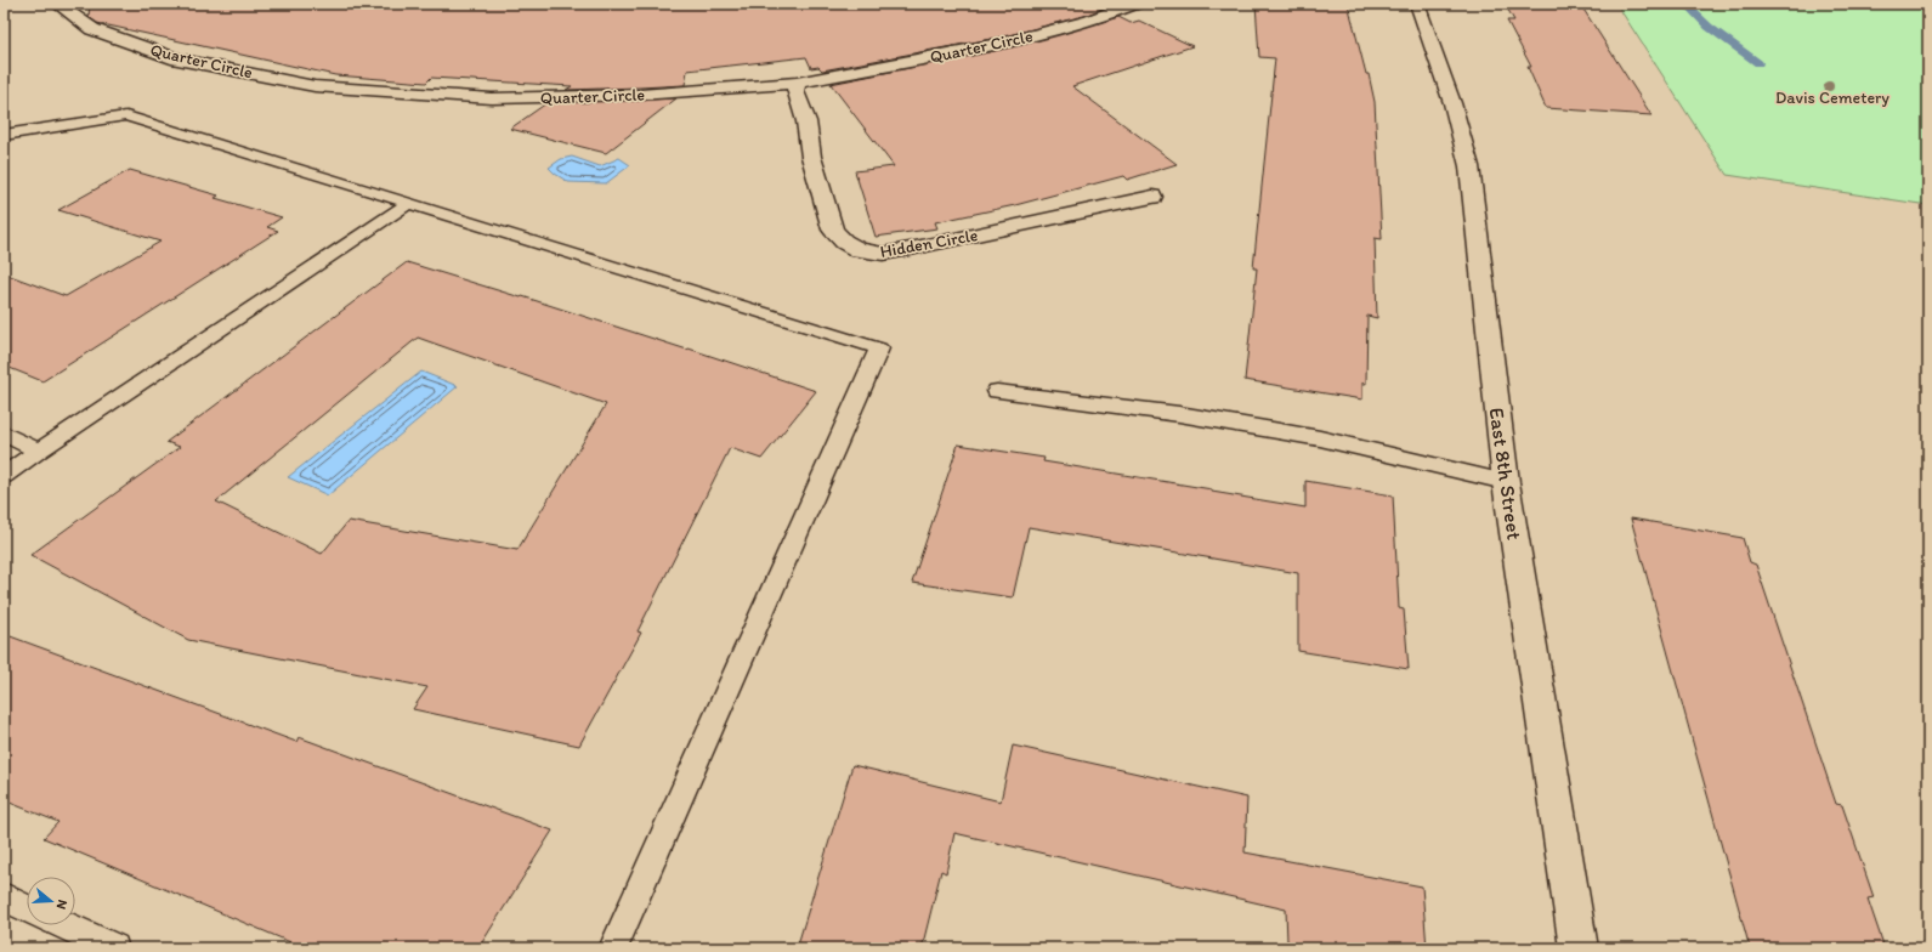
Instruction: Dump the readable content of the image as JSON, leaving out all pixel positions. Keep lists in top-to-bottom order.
{
  "streets": {
    "street": ["Quarter Circle", "Hidden Circle", "East 8th Street"]
  },
  "crossings": [
    ["Quarter Circle", "Hidden Circle"]
  ],
  "parks": ["Davis Cemetery"],
  "north": "right"
}
